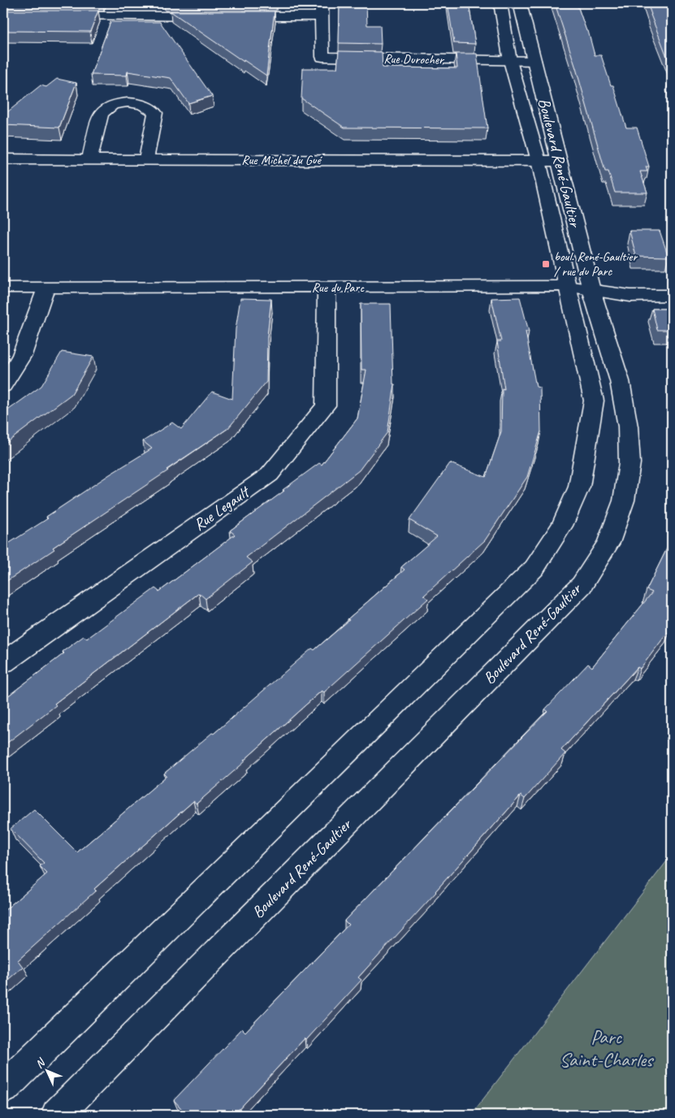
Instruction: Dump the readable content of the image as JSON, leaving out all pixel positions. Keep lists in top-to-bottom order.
{
  "streets": {
    "street": [
      "Rue Durocher",
      "Rue Michel du Gué",
      "Boulevard René-Gaultier",
      "Rue du Parc",
      "Rue Legault"
    ]
  },
  "crossings": [
    ["Rue Durocher", "Boulevard René-Gaultier"],
    ["Rue Michel du Gué", "Boulevard René-Gaultier"],
    ["Boulevard René-Gaultier", "Rue du Parc"],
    ["Rue du Parc", "Rue Legault"]
  ],
  "parks": ["Parc Saint-Charles"],
  "places": {
    "transit": ["boul. René-Gaultier / rue du Parc"]
  },
  "north": "top left"
}
